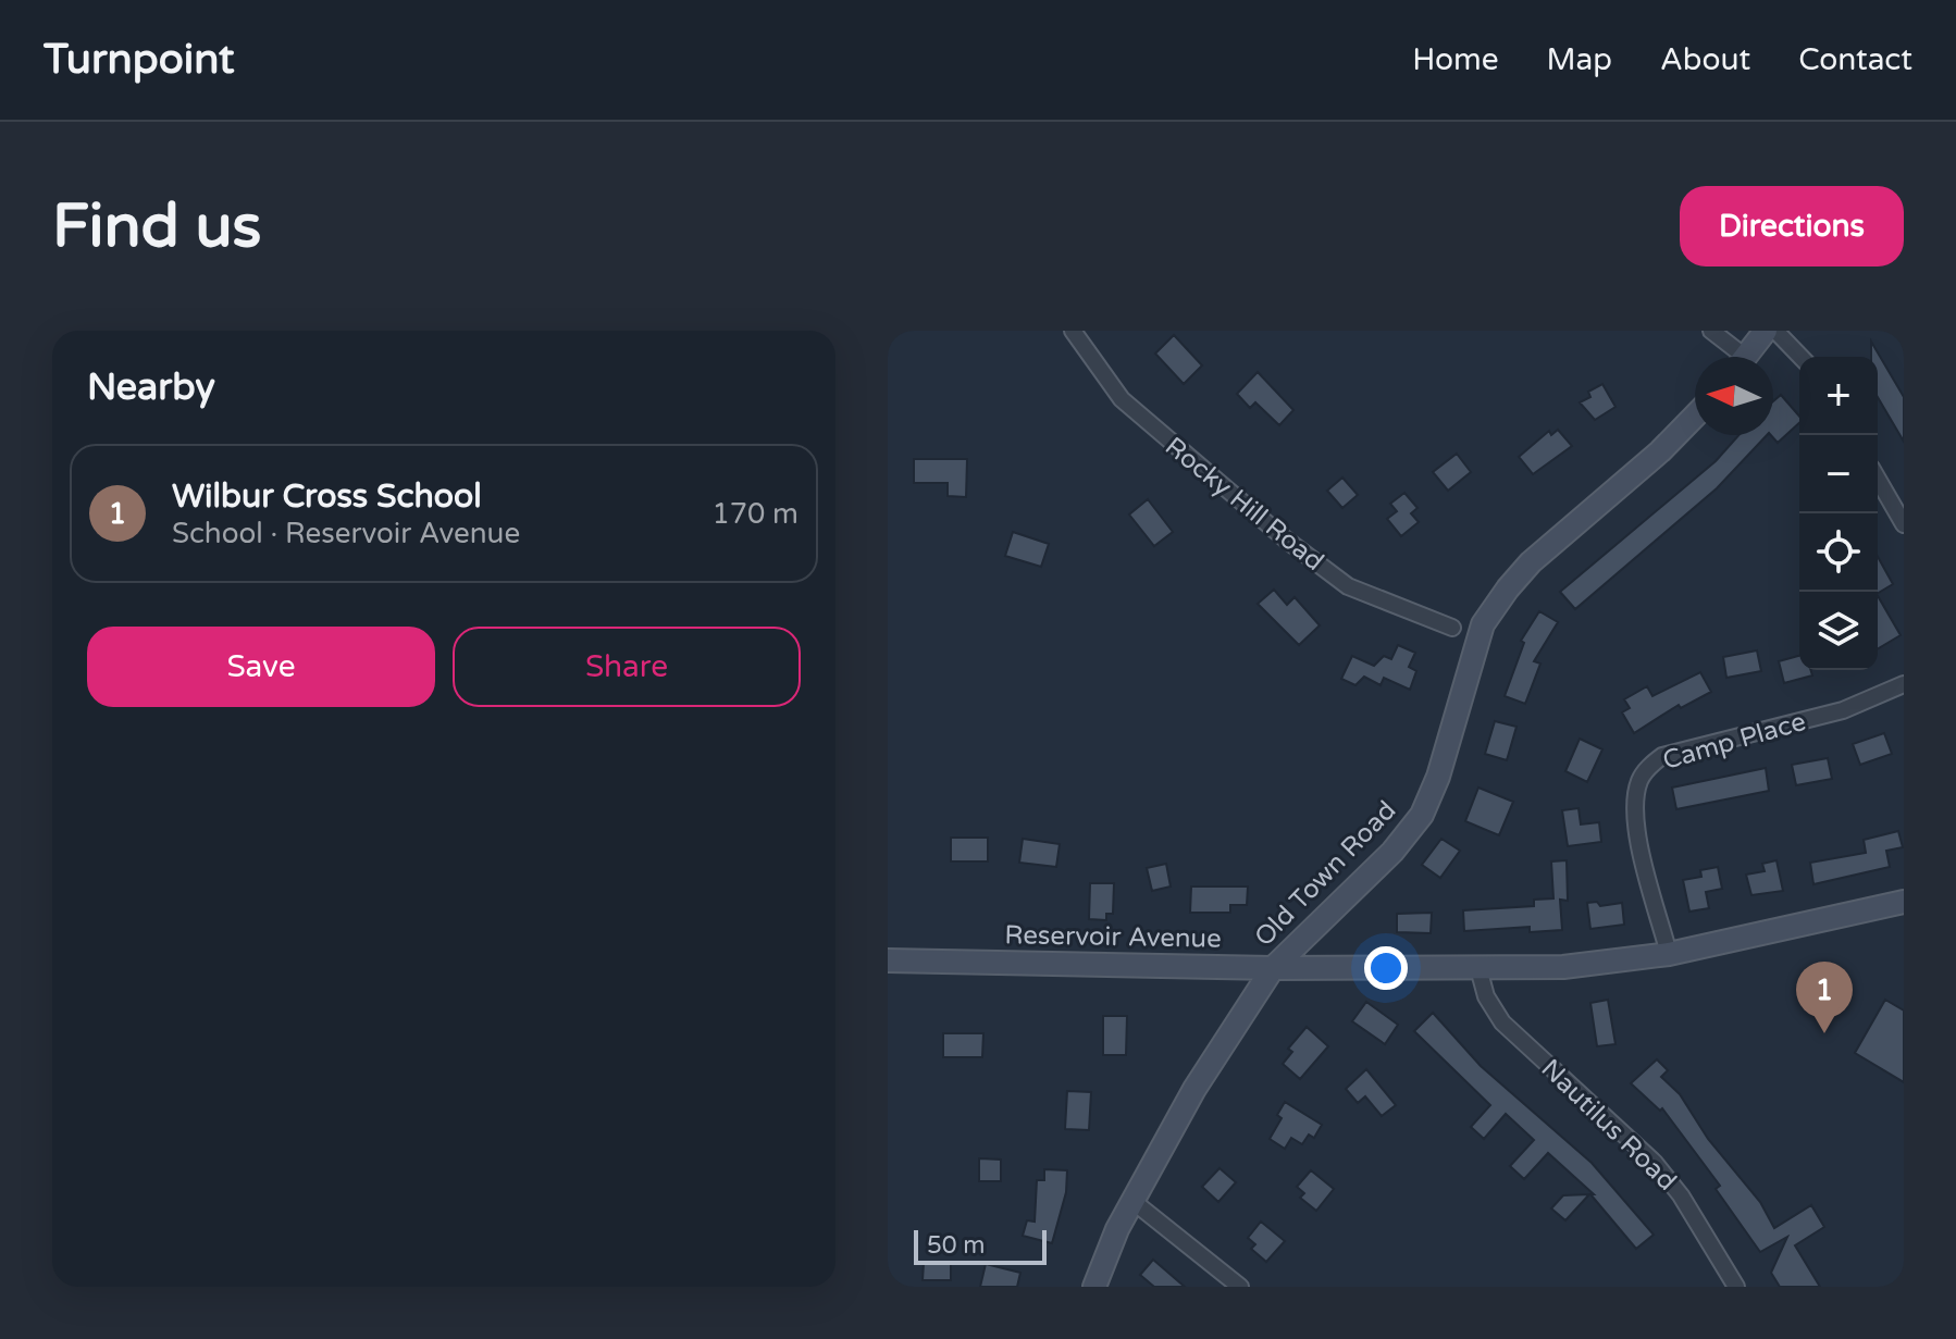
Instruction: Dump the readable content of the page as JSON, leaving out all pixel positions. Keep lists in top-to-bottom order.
{
  "streets": {
    "main road": ["Old Town Road", "Reservoir Avenue"],
    "street": ["Rocky Hill Road", "Camp Place", "Nautilus Road"]
  },
  "crossings": [
    ["Camp Place", "Reservoir Avenue"],
    ["Old Town Road", "Reservoir Avenue"],
    ["Reservoir Avenue", "Nautilus Road"]
  ],
  "scale_bar": "50 m",
  "north": "left",
  "page": {
    "header": "Turnpoint",
    "nav": [
      "Home",
      "Map",
      "About",
      "Contact"
    ],
    "buttons": [
      "Directions",
      ["Save", "Share"]
    ],
    "title": "Find us",
    "heading": "Nearby",
    "map_buttons": ["+", "−"],
    "list": [
      {
        "mark": "1",
        "name": "Wilbur Cross School",
        "note": "School · Reservoir Avenue",
        "value": "170 m"
      }
    ],
    "pins": "1",
    "scale": "50 m"
  }
}
